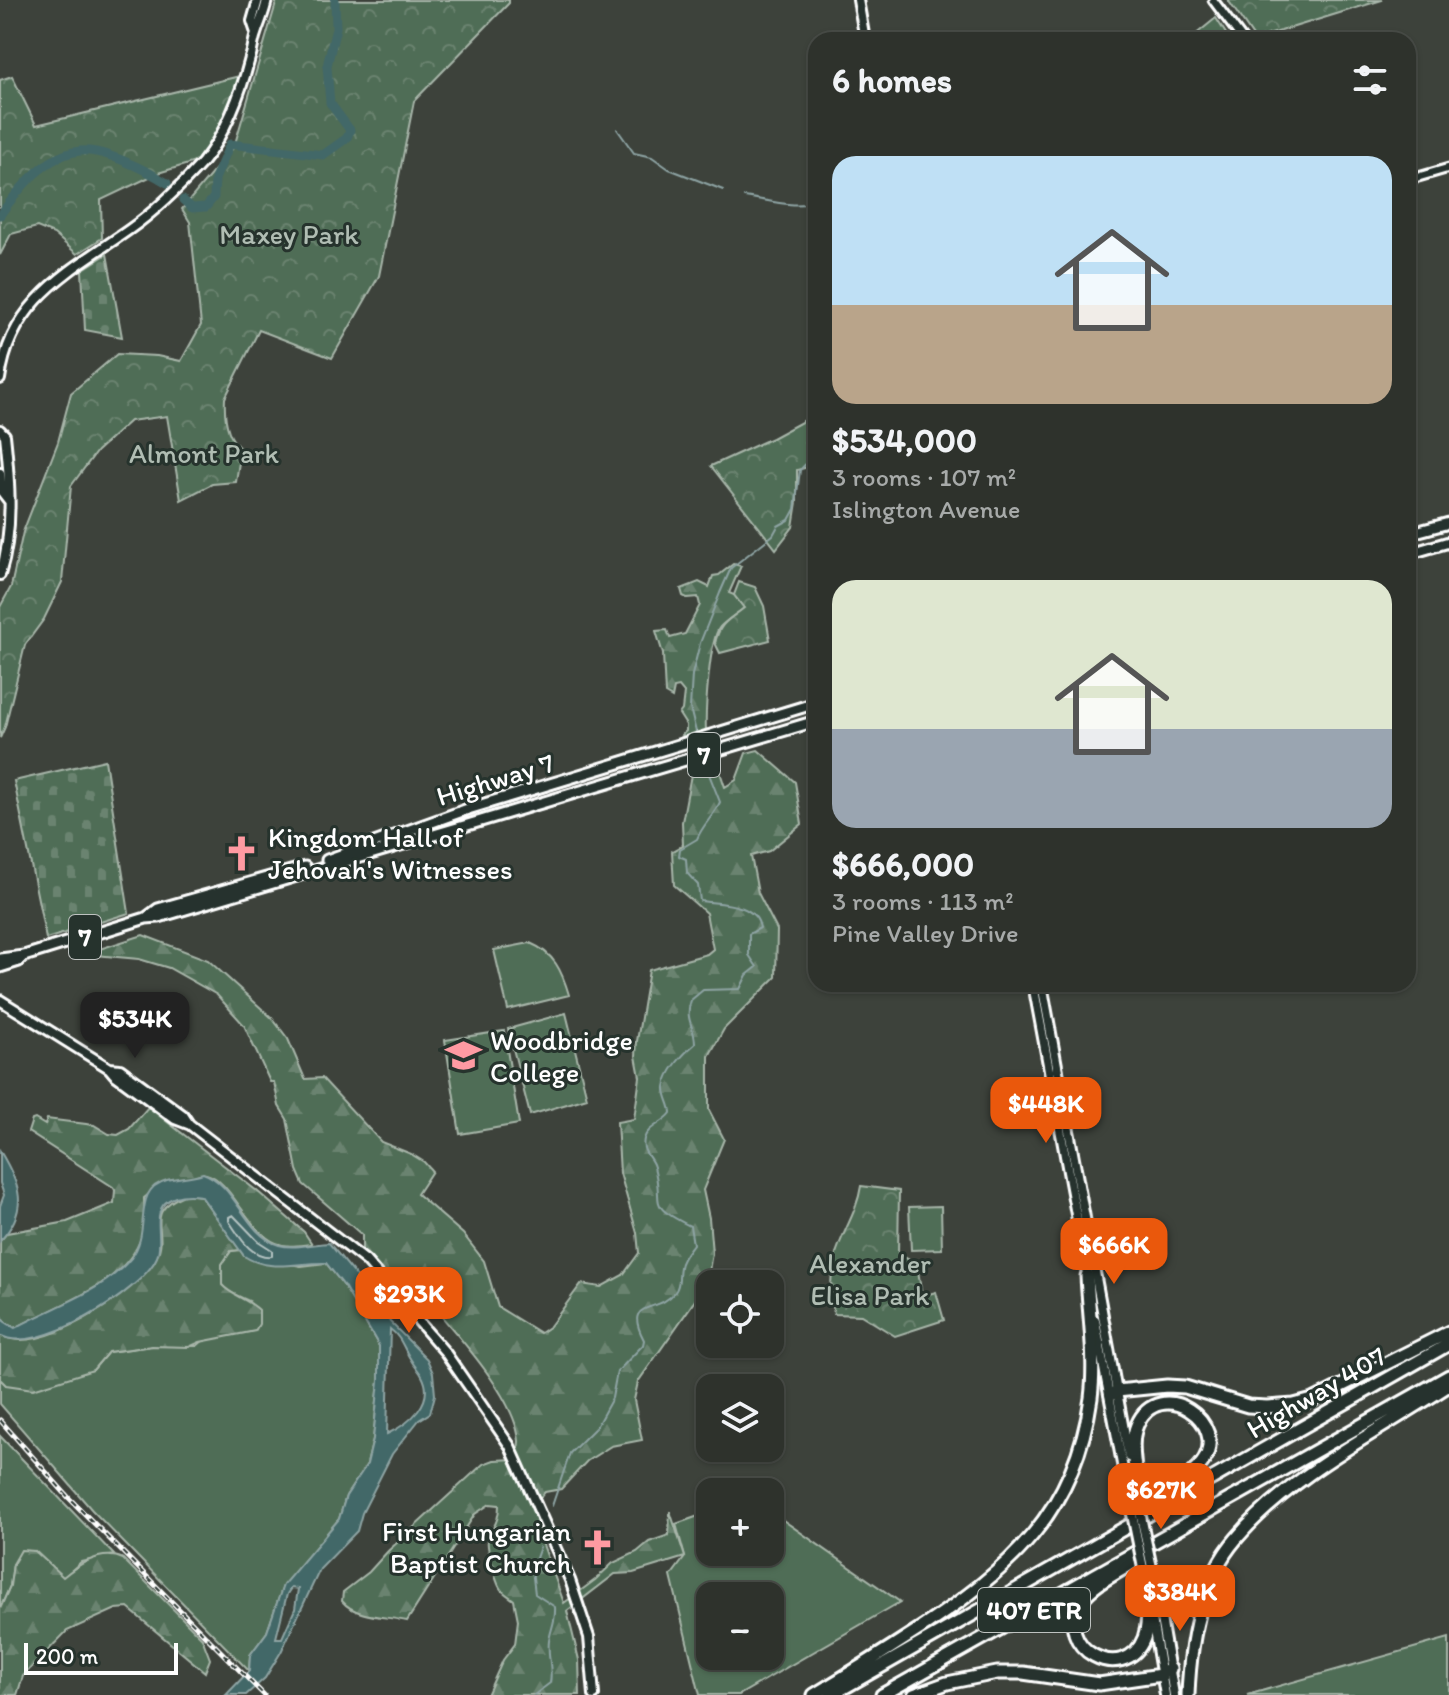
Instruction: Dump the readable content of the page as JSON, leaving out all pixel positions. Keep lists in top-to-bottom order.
{
  "streets": {
    "highway": ["Highway 407", "407 ETR"],
    "main road": ["7", "Highway 7"]
  },
  "parks": ["Maxey Park", "Almont Park", "Alexander Elisa Park"],
  "places": {
    "church": ["Kingdom Hall of Jehovah's Witnesses", "First Hungarian Baptist Church"],
    "school or university": ["Woodbridge College"]
  },
  "scale_bar": "200 m",
  "page": {
    "heading": "6 homes",
    "list": [
      {
        "name": "$534,000",
        "note": "3 rooms · 107 m² · Islington Avenue"
      },
      {
        "name": "$666,000",
        "note": "3 rooms · 113 m² · Pine Valley Drive"
      }
    ],
    "price": [
      "$534K",
      "$448K",
      "$666K",
      "$293K",
      "$627K",
      "$384K"
    ],
    "map_buttons": ["+", "−"],
    "scale": "200 m"
  }
}
